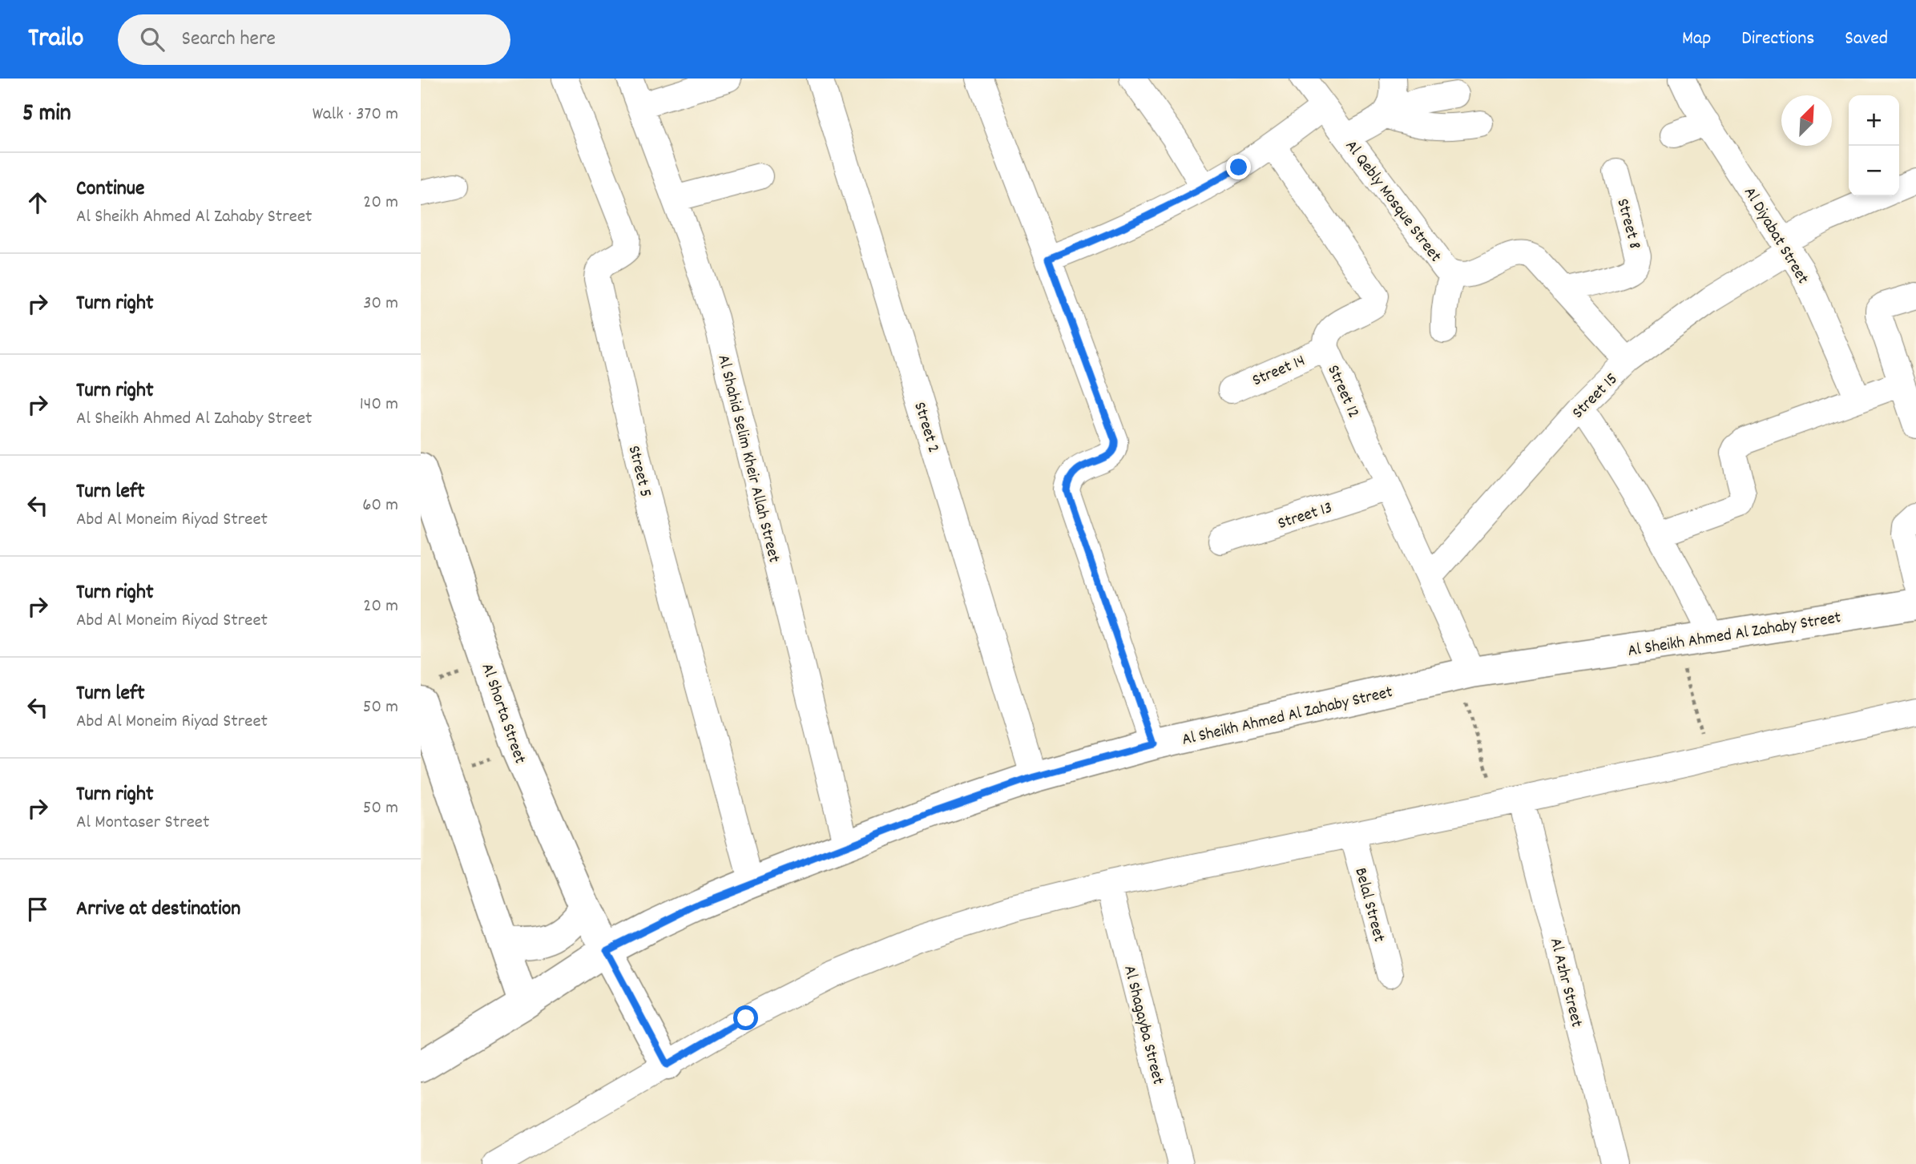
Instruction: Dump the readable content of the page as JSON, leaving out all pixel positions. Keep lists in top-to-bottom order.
{
  "streets": {
    "street": [
      "Al Qebly Mosque Street",
      "Street 8",
      "Al Diyabat Street",
      "Street 14",
      "Street 12",
      "Street 15",
      "Street 2",
      "Al Shahid Selim Kheir Allah Street",
      "Street 5",
      "Street 13",
      "Al Sheikh Ahmed Al Zahaby Street",
      "Al Shorta Street",
      "Belal Street",
      "Al Azhr Street",
      "Al Shagayba Street"
    ]
  },
  "crossings": [
    ["Al Qebly Mosque Street", "Street 8"],
    ["Al Qebly Mosque Street", "Street 15"],
    ["Al Diyabat Street", "Street 15"],
    ["Street 14", "Street 12"],
    ["Street 12", "Street 15"],
    ["Street 12", "Street 13"],
    ["Street 12", "Al Sheikh Ahmed Al Zahaby Street"],
    ["Street 2", "Al Sheikh Ahmed Al Zahaby Street"],
    ["Al Shahid Selim Kheir Allah Street", "Al Sheikh Ahmed Al Zahaby Street"],
    ["Street 5", "Al Sheikh Ahmed Al Zahaby Street"],
    ["Al Sheikh Ahmed Al Zahaby Street", "Al Shorta Street"]
  ],
  "north": "top right",
  "page": {
    "header": "Trailo",
    "search": "Search here",
    "nav": ["Map", "Directions", "Saved"],
    "heading": ["5 min", "Walk · 370 m"],
    "map_buttons": ["+", "−"],
    "list": [
      ["Continue", "Al Sheikh Ahmed Al Zahaby Street", "20 m"],
      ["Turn right", "30 m"],
      ["Turn right", "Al Sheikh Ahmed Al Zahaby Street", "140 m"],
      ["Turn left", "Abd Al Moneim Riyad Street", "60 m"],
      ["Turn right", "Abd Al Moneim Riyad Street", "20 m"],
      ["Turn left", "Abd Al Moneim Riyad Street", "50 m"],
      ["Turn right", "Al Montaser Street", "50 m"],
      "Arrive at destination"
    ]
  }
}
